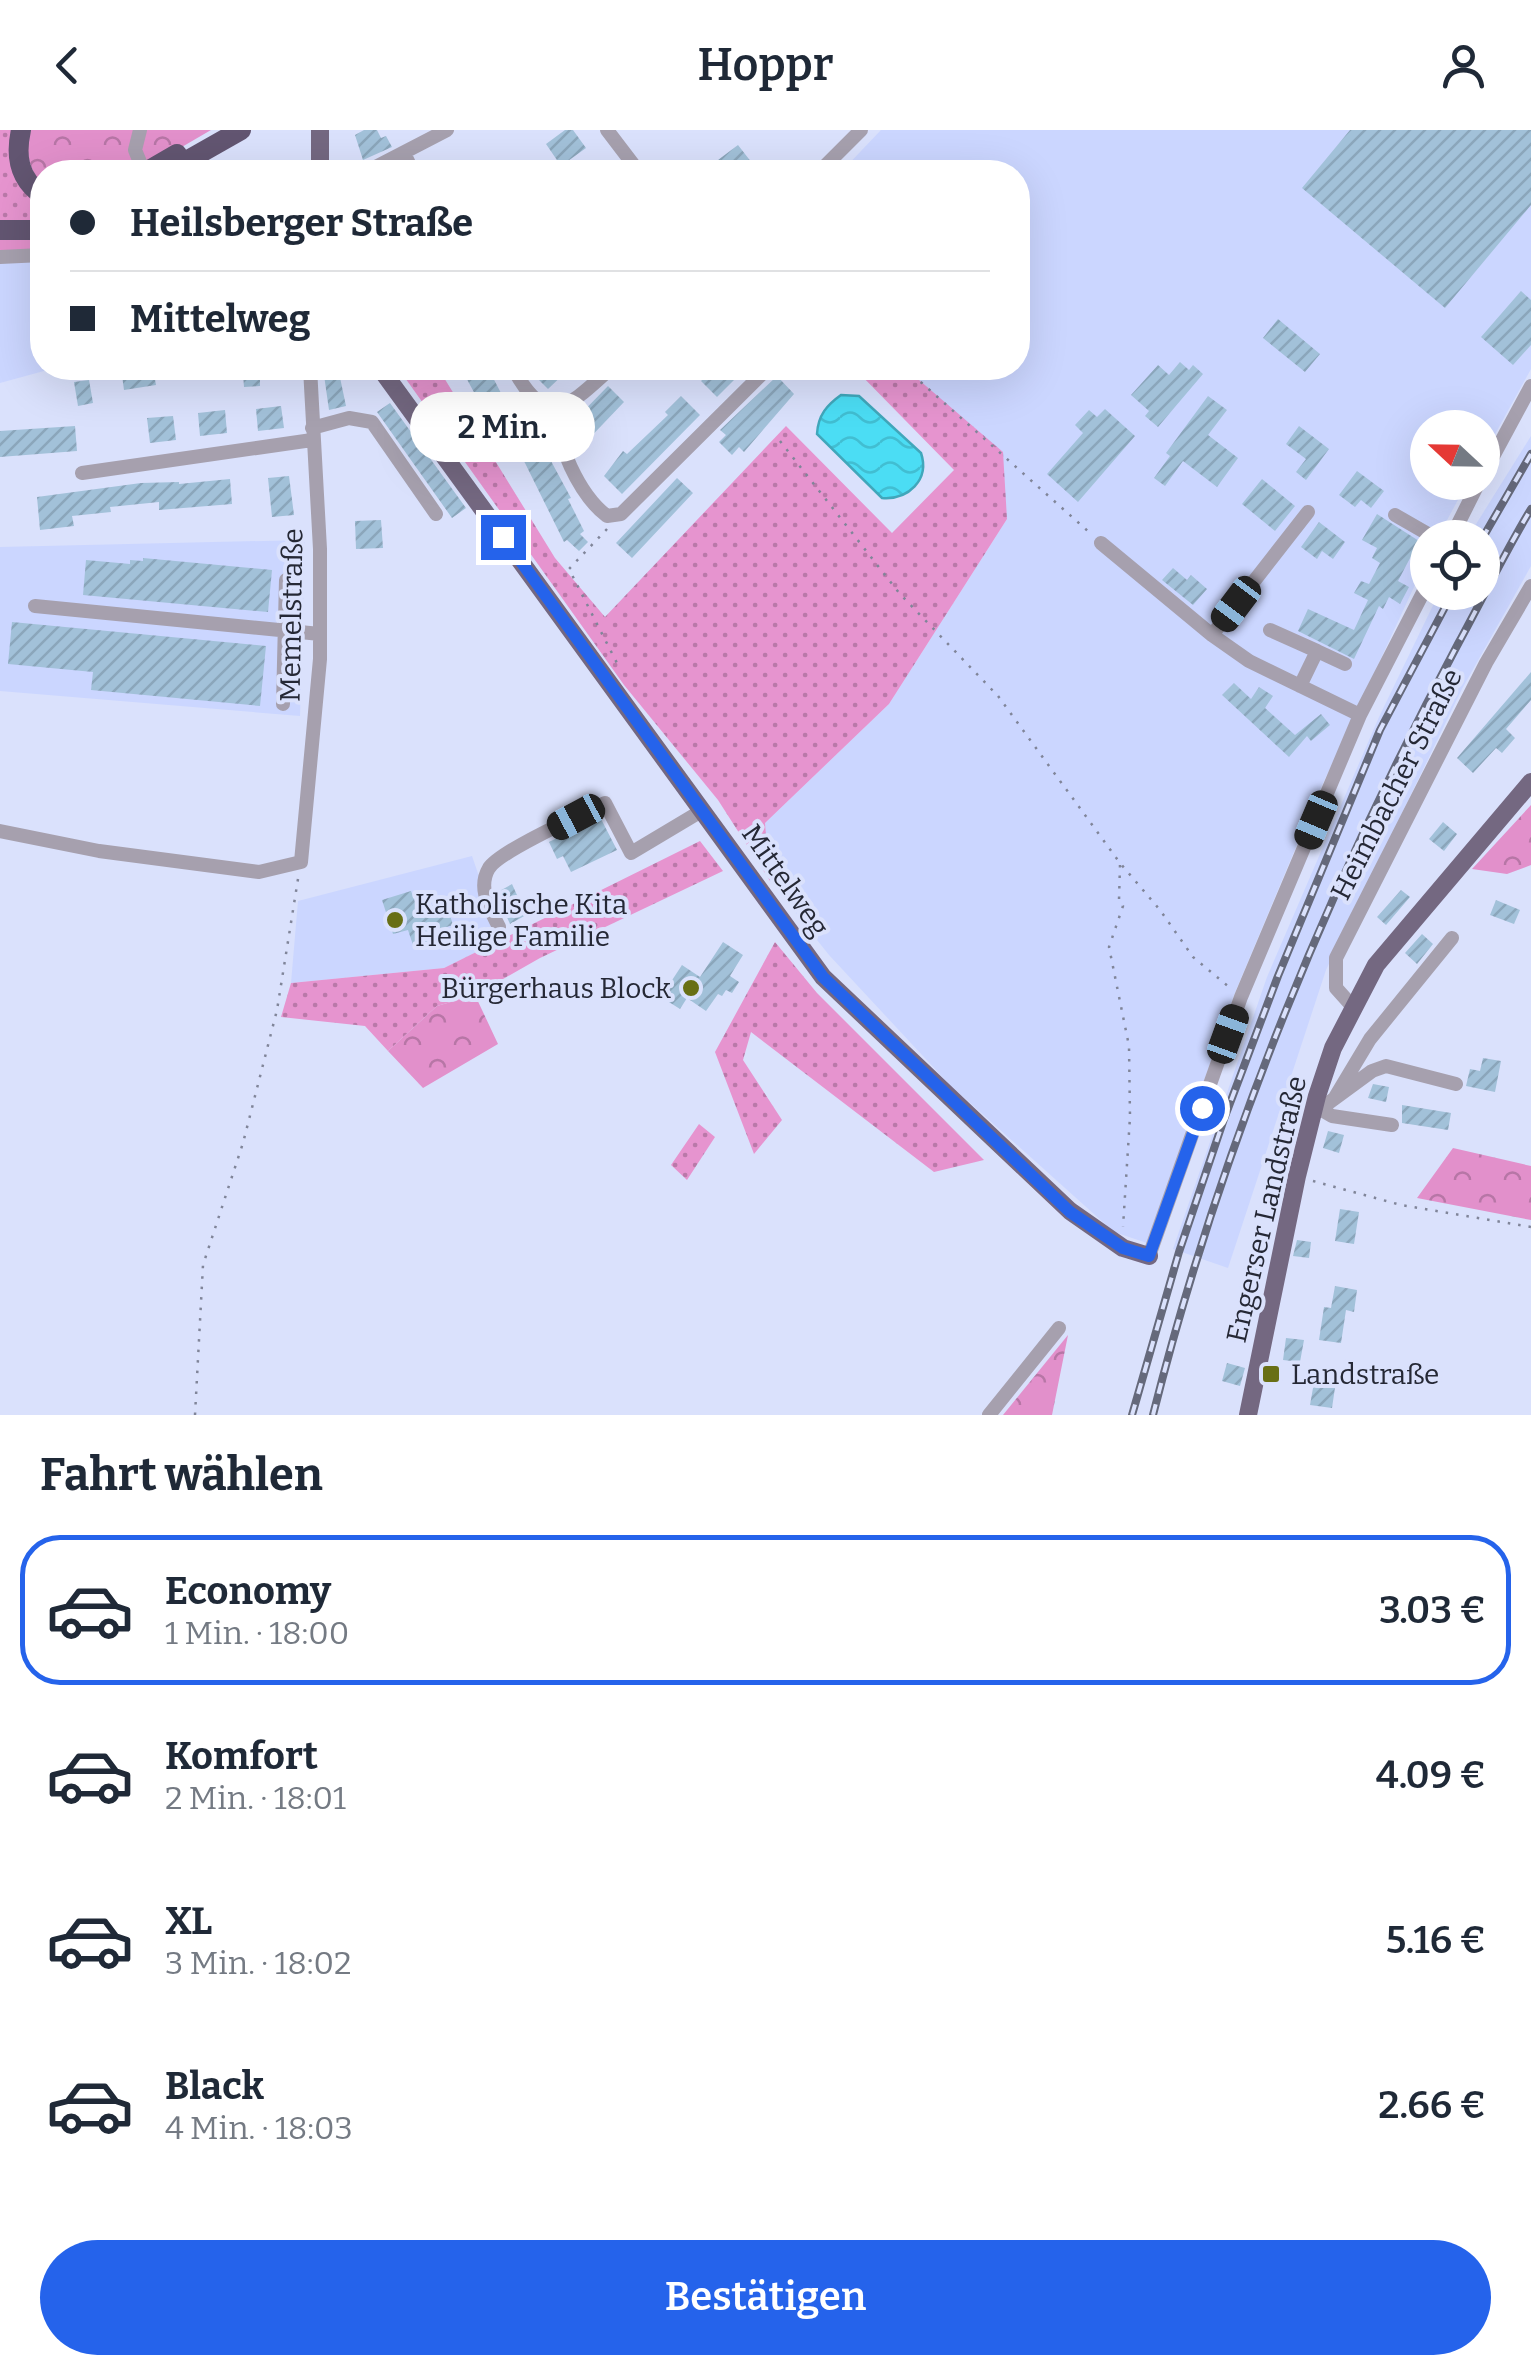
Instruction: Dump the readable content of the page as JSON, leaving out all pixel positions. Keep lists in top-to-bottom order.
{
  "streets": {
    "main road": ["Mittelweg", "Engerser Landstraße"],
    "street": ["Memelstraße", "Heimbacher Straße"]
  },
  "crossings": [
    ["Heimbacher Straße", "Engerser Landstraße"]
  ],
  "places": {
    "other": ["Katholische Kita Heilige Familie", "Bürgerhaus Block"],
    "transit": ["Landstraße"]
  },
  "north": "left",
  "page": {
    "header": "Hoppr",
    "banner": ["Heilsberger Straße", "Mittelweg"],
    "bubble": "2 Min.",
    "heading": "Fahrt wählen",
    "list": [
      {
        "name": "Economy",
        "note": "1 Min. · 18:00",
        "value": "3.03 €"
      },
      {
        "name": "Komfort",
        "note": "2 Min. · 18:01",
        "value": "4.09 €"
      },
      {
        "name": "XL",
        "note": "3 Min. · 18:02",
        "value": "5.16 €"
      },
      {
        "name": "Black",
        "note": "4 Min. · 18:03",
        "value": "2.66 €"
      }
    ],
    "buttons": "Bestätigen"
  }
}
